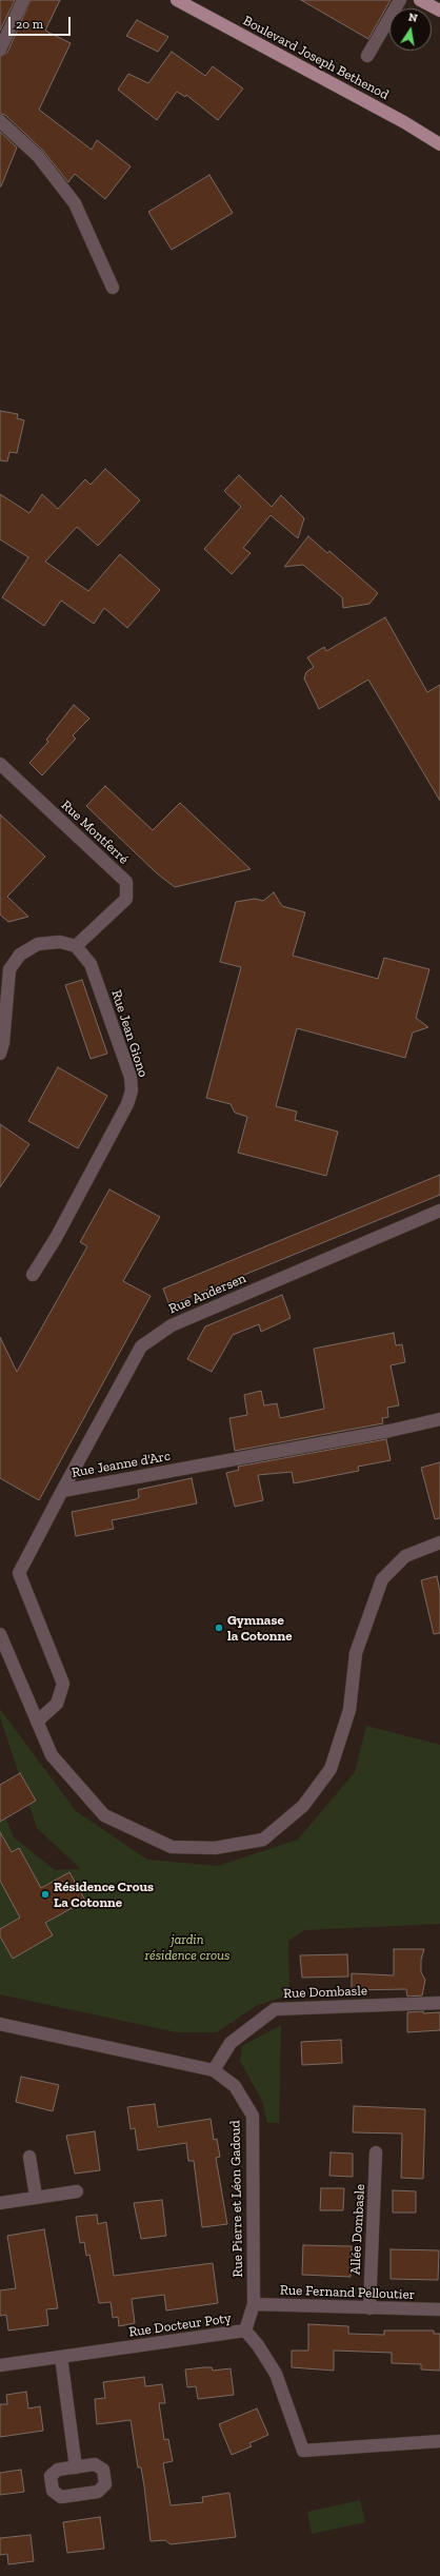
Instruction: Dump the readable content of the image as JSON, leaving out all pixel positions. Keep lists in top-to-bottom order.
{
  "streets": {
    "main road": ["Boulevard Joseph Bethenod"],
    "street": [
      "Rue Montferré",
      "Rue Jean Giono",
      "Rue Andersen",
      "Rue Jeanne d'Arc",
      "Rue Dombasle",
      "Rue Pierre et Léon Gadoud",
      "Allée Dombasle",
      "Rue Fernand Pelloutier",
      "Rue Docteur Poty"
    ]
  },
  "crossings": [
    ["Rue Montferré", "Rue Jean Giono"],
    ["Rue Andersen", "Rue Jeanne d'Arc"],
    ["Rue Dombasle", "Rue Pierre et Léon Gadoud"],
    ["Rue Pierre et Léon Gadoud", "Rue Fernand Pelloutier"],
    ["Rue Pierre et Léon Gadoud", "Rue Docteur Poty"],
    ["Allée Dombasle", "Rue Fernand Pelloutier"]
  ],
  "parks": ["jardin résidence crous"],
  "places": ["Gymnase la Cotonne", "Résidence Crous La Cotonne"],
  "scale_bar": "20 m",
  "north": "top"
}
